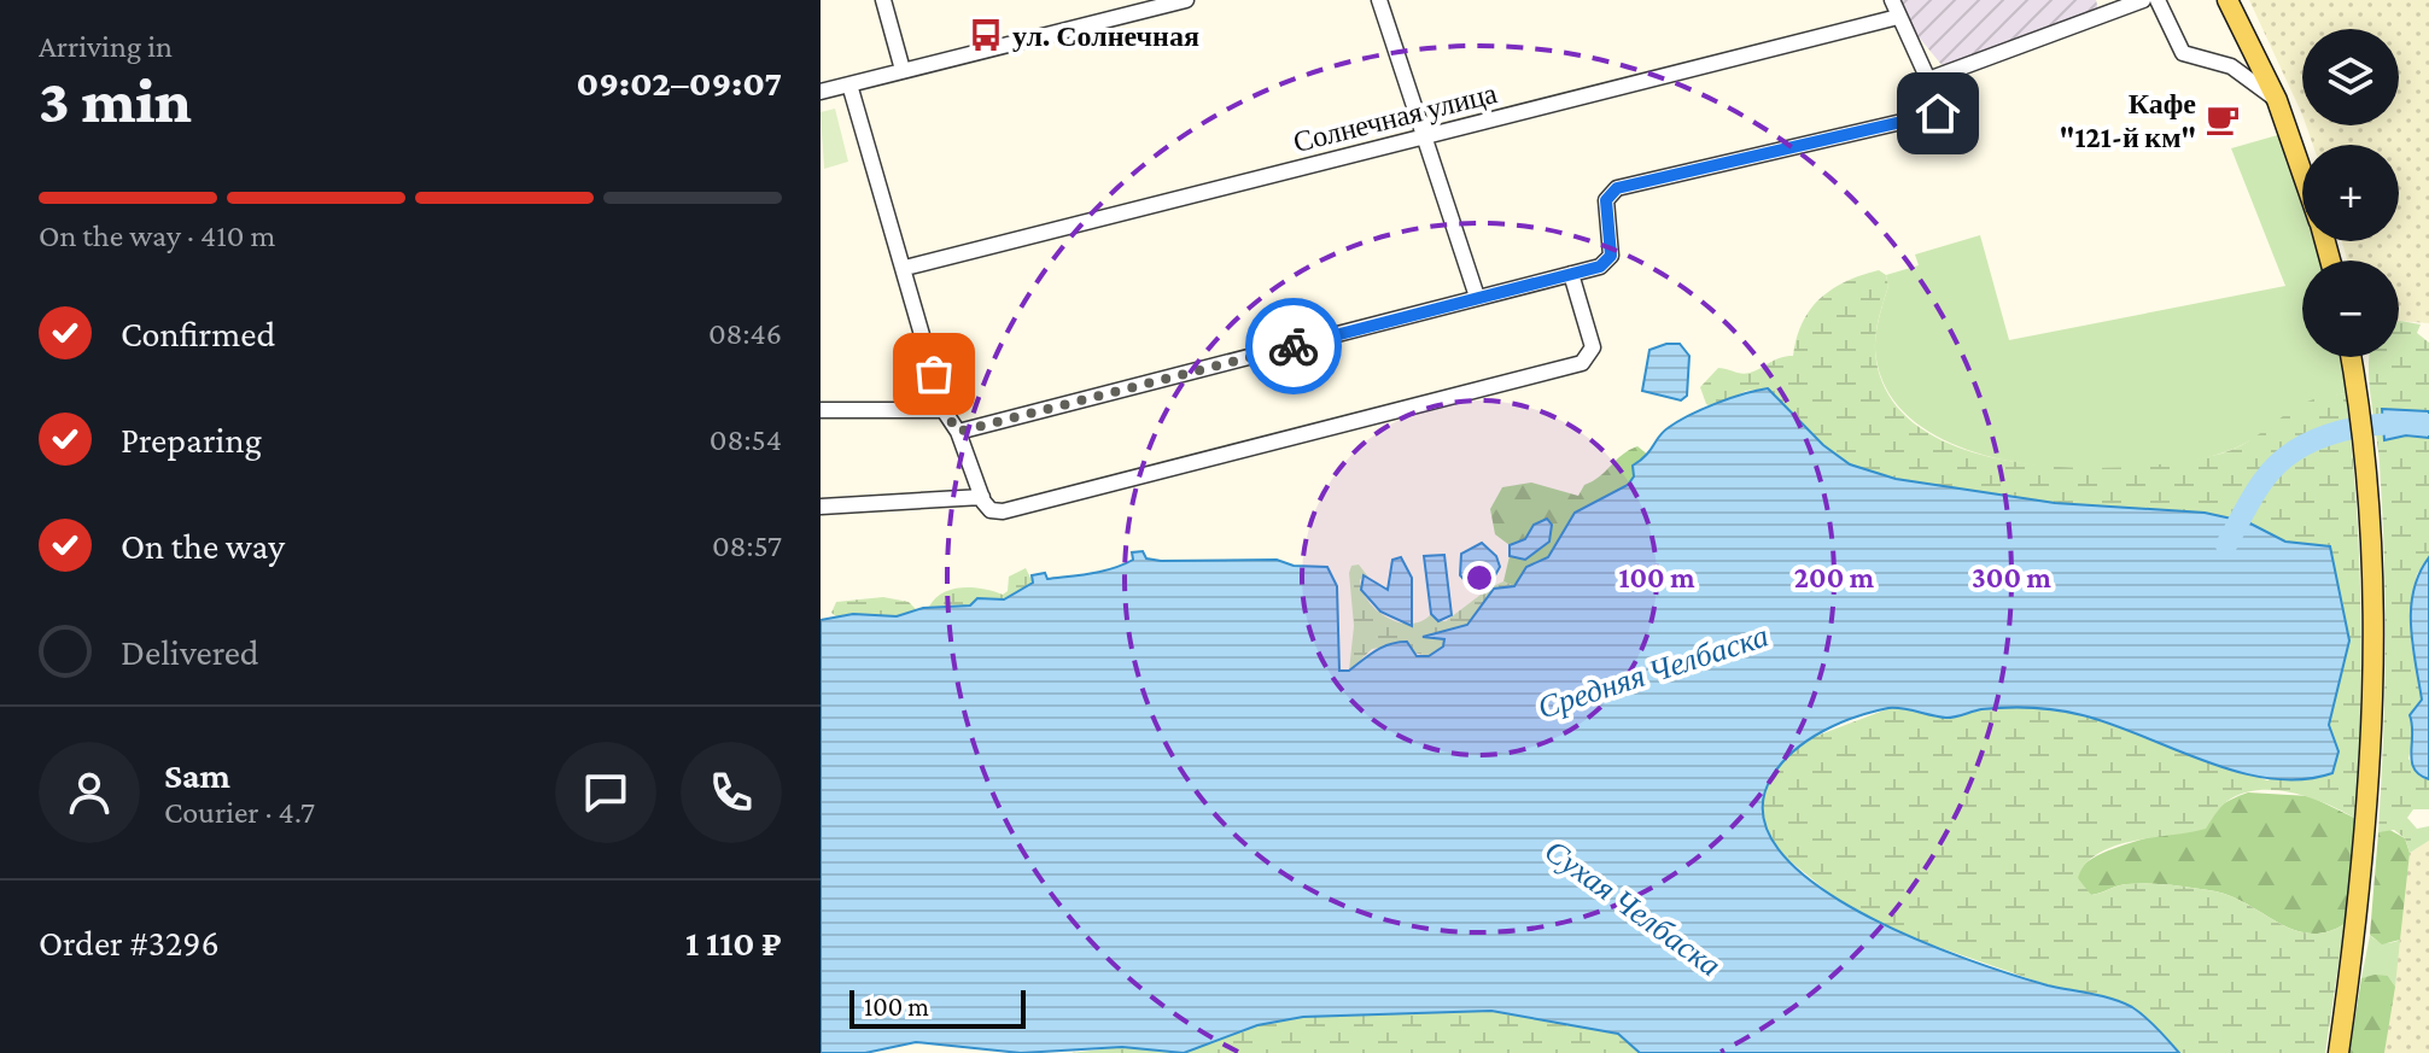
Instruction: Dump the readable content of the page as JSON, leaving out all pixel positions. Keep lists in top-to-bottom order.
{
  "streets": {
    "street": ["Солнечная улица"]
  },
  "water": ["Средняя Челбаска", "Сухая Челбаска"],
  "places": {
    "bus stop": ["ул. Солнечная"],
    "cafe": ["Кафе \"121-й км\""]
  },
  "scale_bar": "100 m",
  "page": {
    "heading": ["3 min", "Arriving in", "09:02–09:07"],
    "panel": [
      "Sam",
      "Courier · 4.7",
      "Order #3296",
      "1 110 ₽"
    ],
    "map_buttons": ["+", "−"],
    "bar": "On the way · 410 m",
    "list": [
      ["Confirmed", "08:46"],
      ["Preparing", "08:54"],
      ["On the way", "08:57"],
      "Delivered"
    ],
    "scale": "100 m"
  },
  "rings": ["100 m", "200 m", "300 m"]
}
